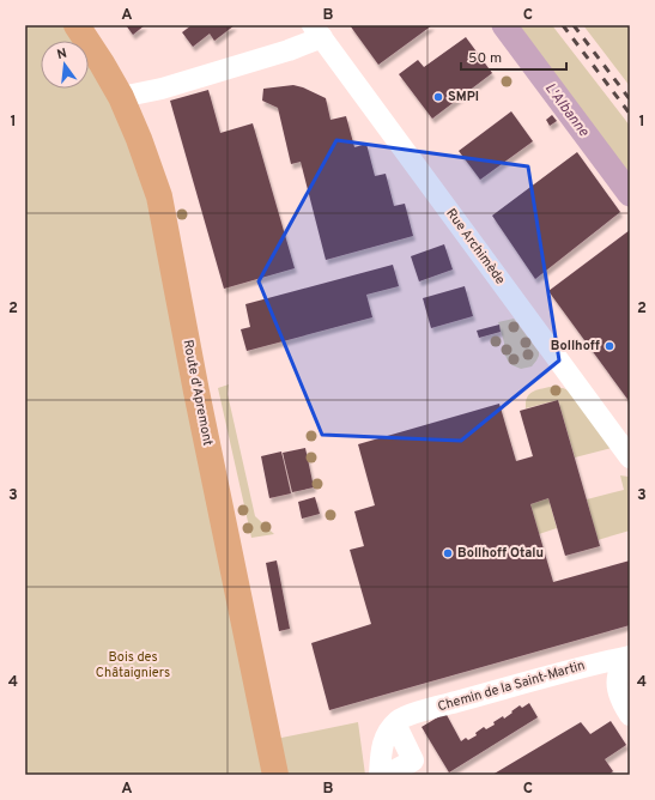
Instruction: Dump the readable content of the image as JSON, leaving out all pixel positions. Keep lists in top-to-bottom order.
{
  "streets": {
    "main road": ["Route d'Apremont"],
    "street": ["Rue Archimède", "Chemin de la Saint-Martin"]
  },
  "crossings": [
    ["Rue Archimède", "Route d'Apremont"]
  ],
  "water": ["L'Albanne"],
  "parks": ["Bois des Châtaigniers"],
  "places": ["SMPI", "Bollhoff", "Bollhoff Otalu"],
  "scale_bar": "50 m",
  "north": "top",
  "grid": {
    "columns": ["A", "B", "C"],
    "rows": [
      "1",
      "2",
      "3",
      "4"
    ]
  }
}
